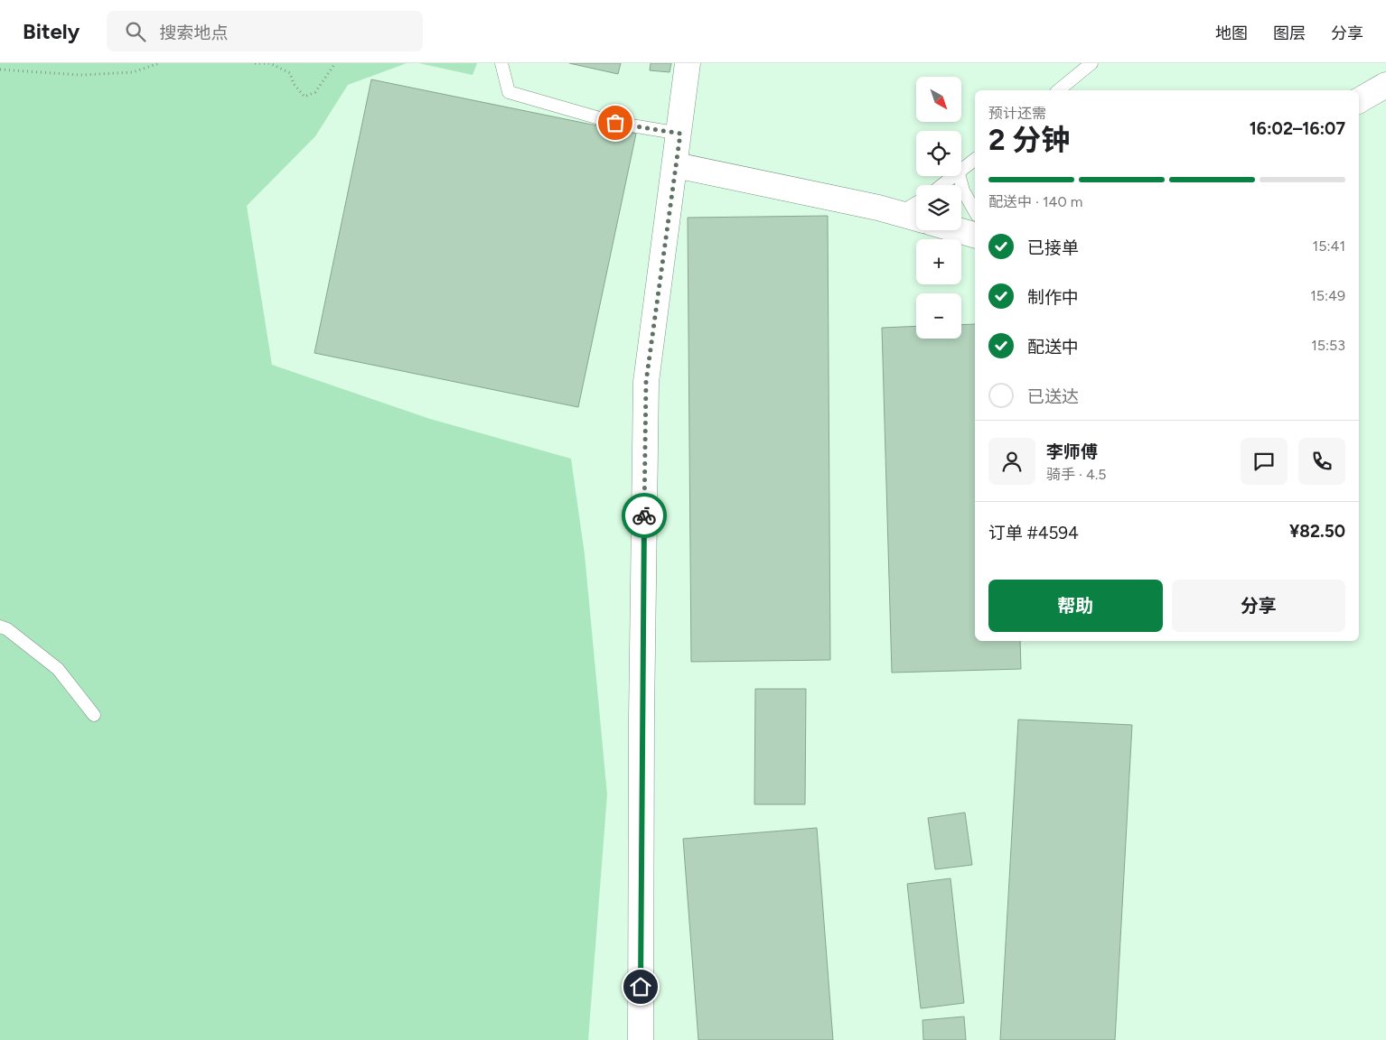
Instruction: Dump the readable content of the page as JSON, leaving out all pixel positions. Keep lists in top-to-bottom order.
{
  "north": "bottom right",
  "page": {
    "header": "Bitely",
    "search": "搜索地点",
    "nav": ["地图", "图层", "分享"],
    "map_buttons": ["+", "−"],
    "heading": ["2 分钟", "预计还需", "16:02–16:07"],
    "panel": [
      "李师傅",
      "骑手 · 4.5",
      "订单 #4594",
      "¥82.50"
    ],
    "bar": "配送中 · 140 m",
    "list": [
      ["已接单", "15:41"],
      ["制作中", "15:49"],
      ["配送中", "15:53"],
      "已送达"
    ],
    "buttons": ["帮助", "分享"]
  }
}
